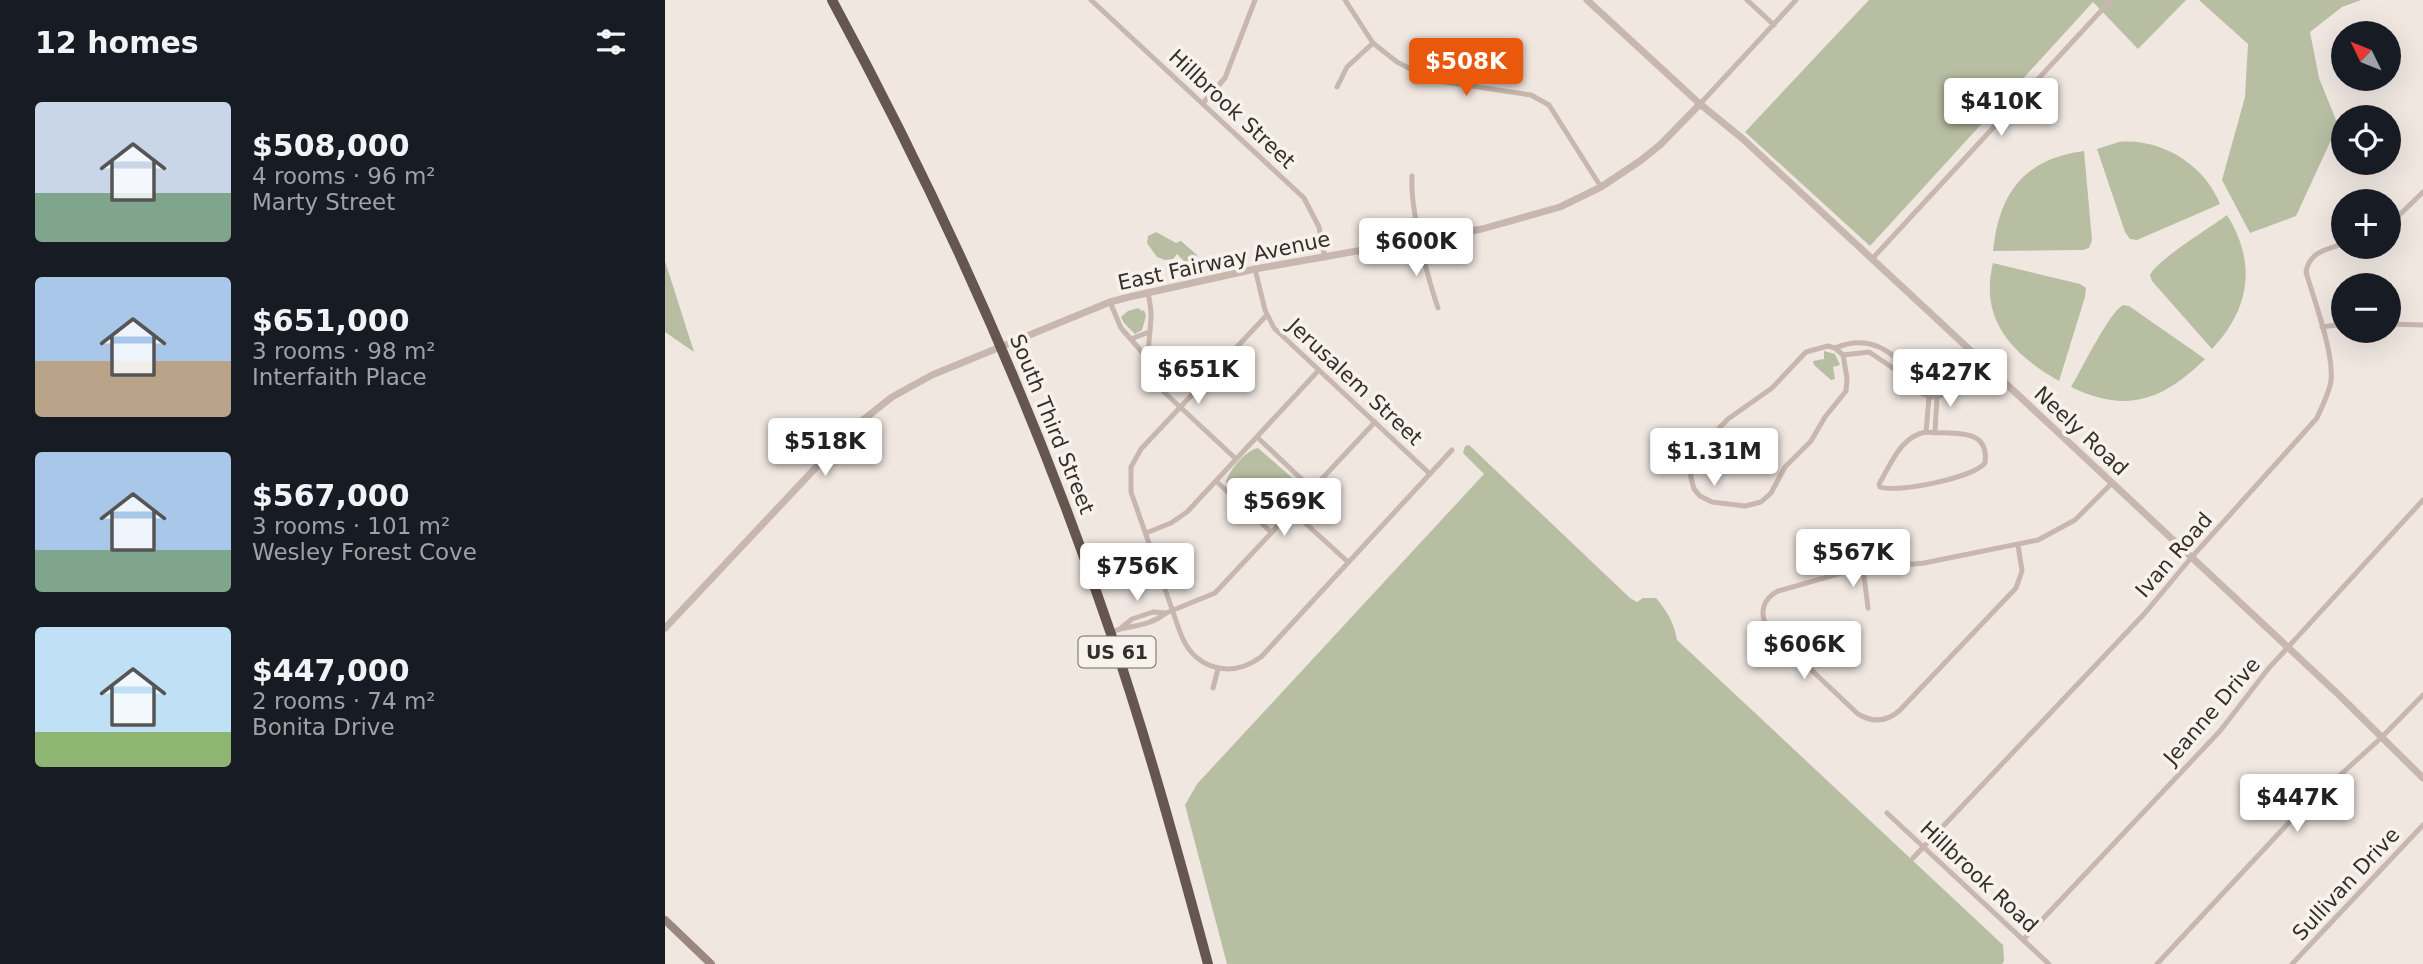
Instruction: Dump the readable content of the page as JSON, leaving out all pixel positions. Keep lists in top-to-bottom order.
{
  "streets": {
    "highway": ["South Third Street", "US 61"],
    "street": [
      "Hillbrook Street",
      "East Fairway Avenue",
      "Jerusalem Street",
      "Neely Road",
      "Ivan Road",
      "Jeanne Drive",
      "Hillbrook Road",
      "Sullivan Drive"
    ]
  },
  "crossings": [
    ["Hillbrook Street", "East Fairway Avenue"],
    ["East Fairway Avenue", "Jerusalem Street"],
    ["East Fairway Avenue", "South Third Street"],
    ["East Fairway Avenue", "Neely Road"],
    ["Neely Road", "Ivan Road"],
    ["Neely Road", "Jeanne Drive"],
    ["Ivan Road", "Hillbrook Road"],
    ["Jeanne Drive", "Hillbrook Road"]
  ],
  "north": "top left",
  "page": {
    "heading": "12 homes",
    "map_buttons": ["+", "−"],
    "price": [
      "$508K",
      "$410K",
      "$600K",
      "$651K",
      "$427K",
      "$518K",
      "$1.31M",
      "$569K",
      "$567K",
      "$756K",
      "$606K",
      "$447K"
    ],
    "list": [
      {
        "name": "$508,000",
        "note": "4 rooms · 96 m² · Marty Street"
      },
      {
        "name": "$651,000",
        "note": "3 rooms · 98 m² · Interfaith Place"
      },
      {
        "name": "$567,000",
        "note": "3 rooms · 101 m² · Wesley Forest Cove"
      },
      {
        "name": "$447,000",
        "note": "2 rooms · 74 m² · Bonita Drive"
      }
    ]
  }
}
